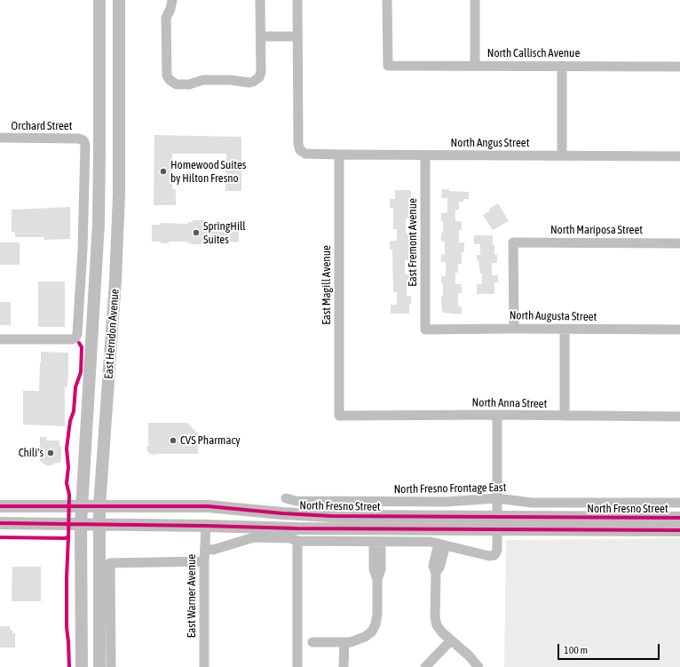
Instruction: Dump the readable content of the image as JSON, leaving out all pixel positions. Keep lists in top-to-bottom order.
{
  "streets": {
    "main road": ["East Herndon Avenue", "North Fresno Street"],
    "street": [
      "North Callisch Avenue",
      "Orchard Street",
      "North Angus Street",
      "North Mariposa Street",
      "East Fremont Avenue",
      "East Magill Avenue",
      "North Augusta Street",
      "North Anna Street",
      "North Fresno Frontage East",
      "East Warner Avenue"
    ]
  },
  "crossings": [
    ["North Angus Street", "East Fremont Avenue"],
    ["North Angus Street", "East Magill Avenue"],
    ["North Mariposa Street", "North Augusta Street"],
    ["East Fremont Avenue", "North Augusta Street"],
    ["East Magill Avenue", "North Anna Street"],
    ["East Herndon Avenue", "North Fresno Street"],
    ["North Fresno Street", "East Warner Avenue"]
  ],
  "places": [
    "Homewood Suites by Hilton Fresno",
    "SpringHill Suites",
    "CVS Pharmacy",
    "Chili's"
  ],
  "scale_bar": "100 m"
}
